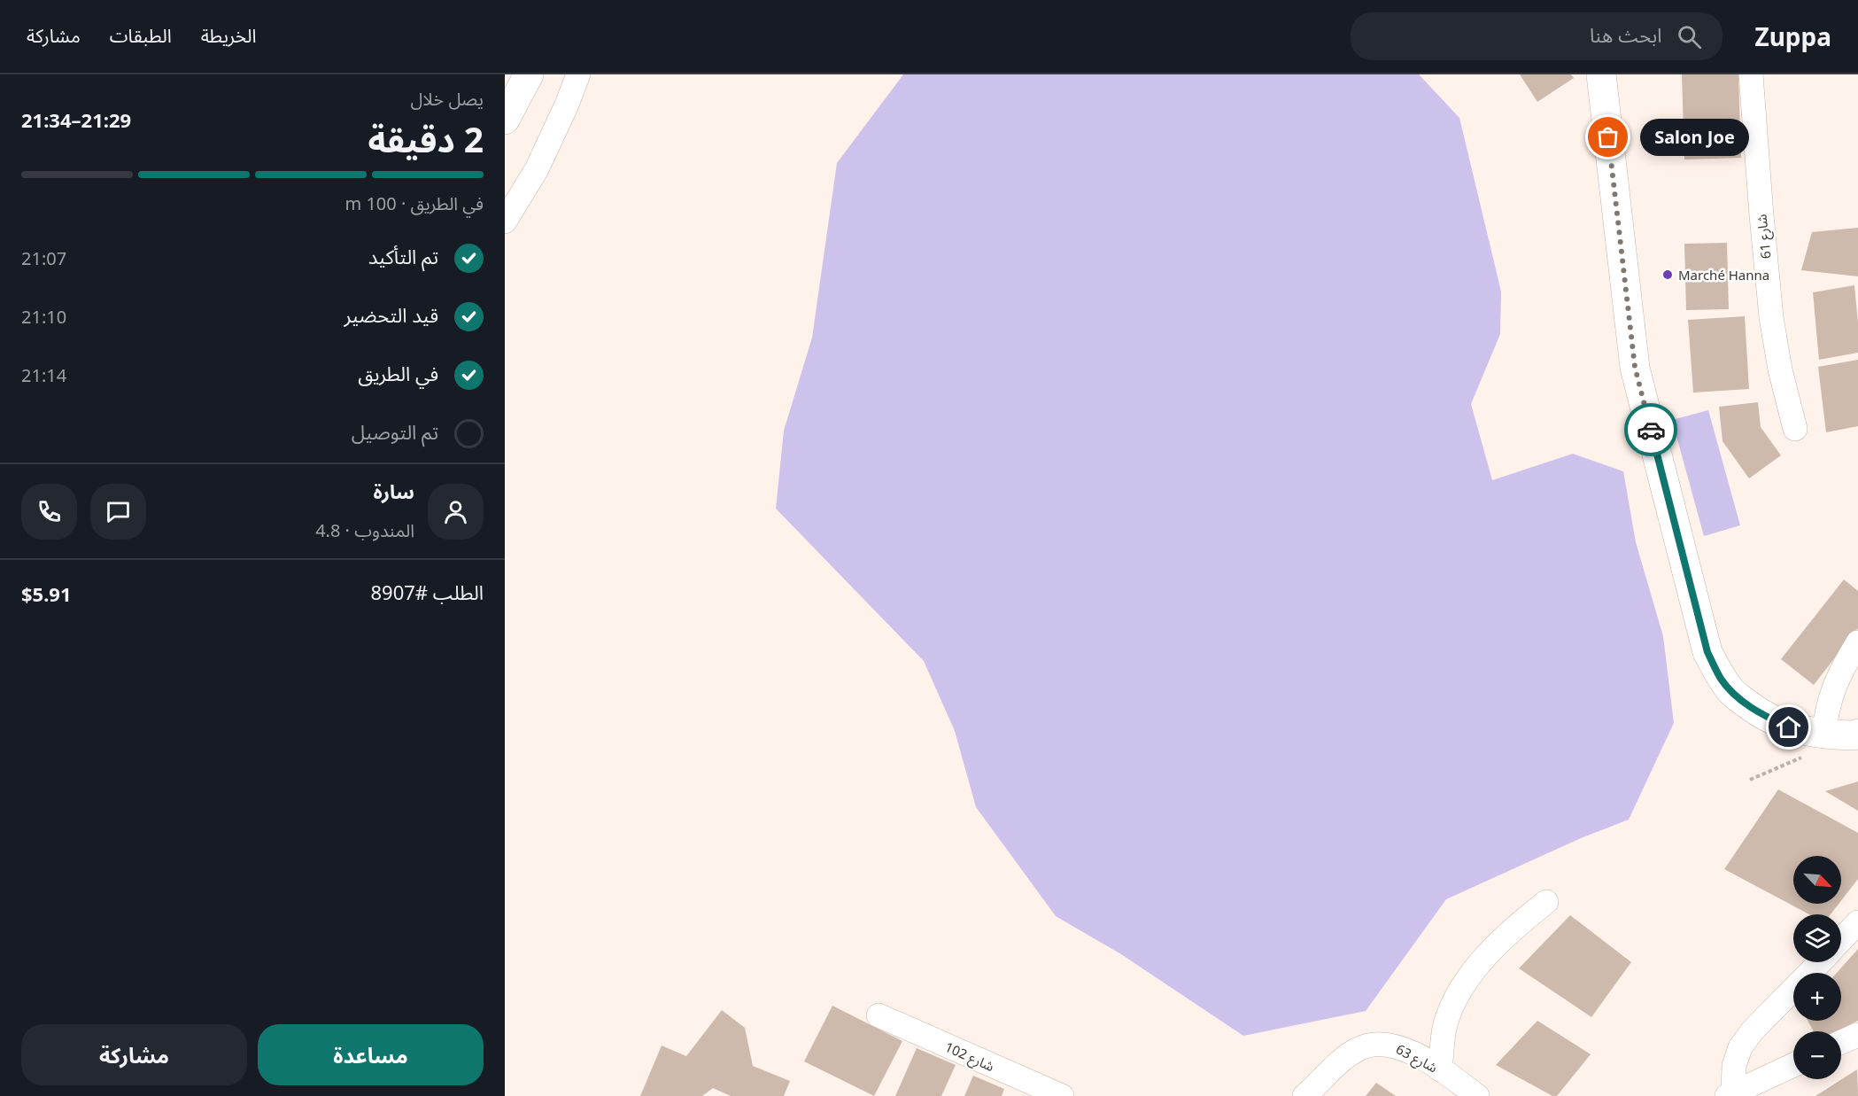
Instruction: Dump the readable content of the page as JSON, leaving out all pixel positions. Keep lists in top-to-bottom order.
{
  "streets": {
    "street": ["شارع 61", "شارع 102", "شارع 63"]
  },
  "places": ["Salon Joe", "Marché Hanna"],
  "north": "bottom right",
  "page": {
    "header": "Zuppa",
    "search": "ابحث هنا",
    "nav": ["الخريطة", "الطبقات", "مشاركة"],
    "heading": ["2 دقيقة", "يصل خلال", "21:29–21:34"],
    "panel": [
      "سارة",
      "المندوب · 4.8",
      "الطلب #8907",
      "$5.91"
    ],
    "bubble": "Salon Joe",
    "bar": "في الطريق · 100 m",
    "list": [
      ["تم التأكيد", "21:07"],
      ["قيد التحضير", "21:10"],
      ["في الطريق", "21:14"],
      "تم التوصيل"
    ],
    "map_buttons": ["+", "−"],
    "buttons": ["مساعدة", "مشاركة"]
  }
}
